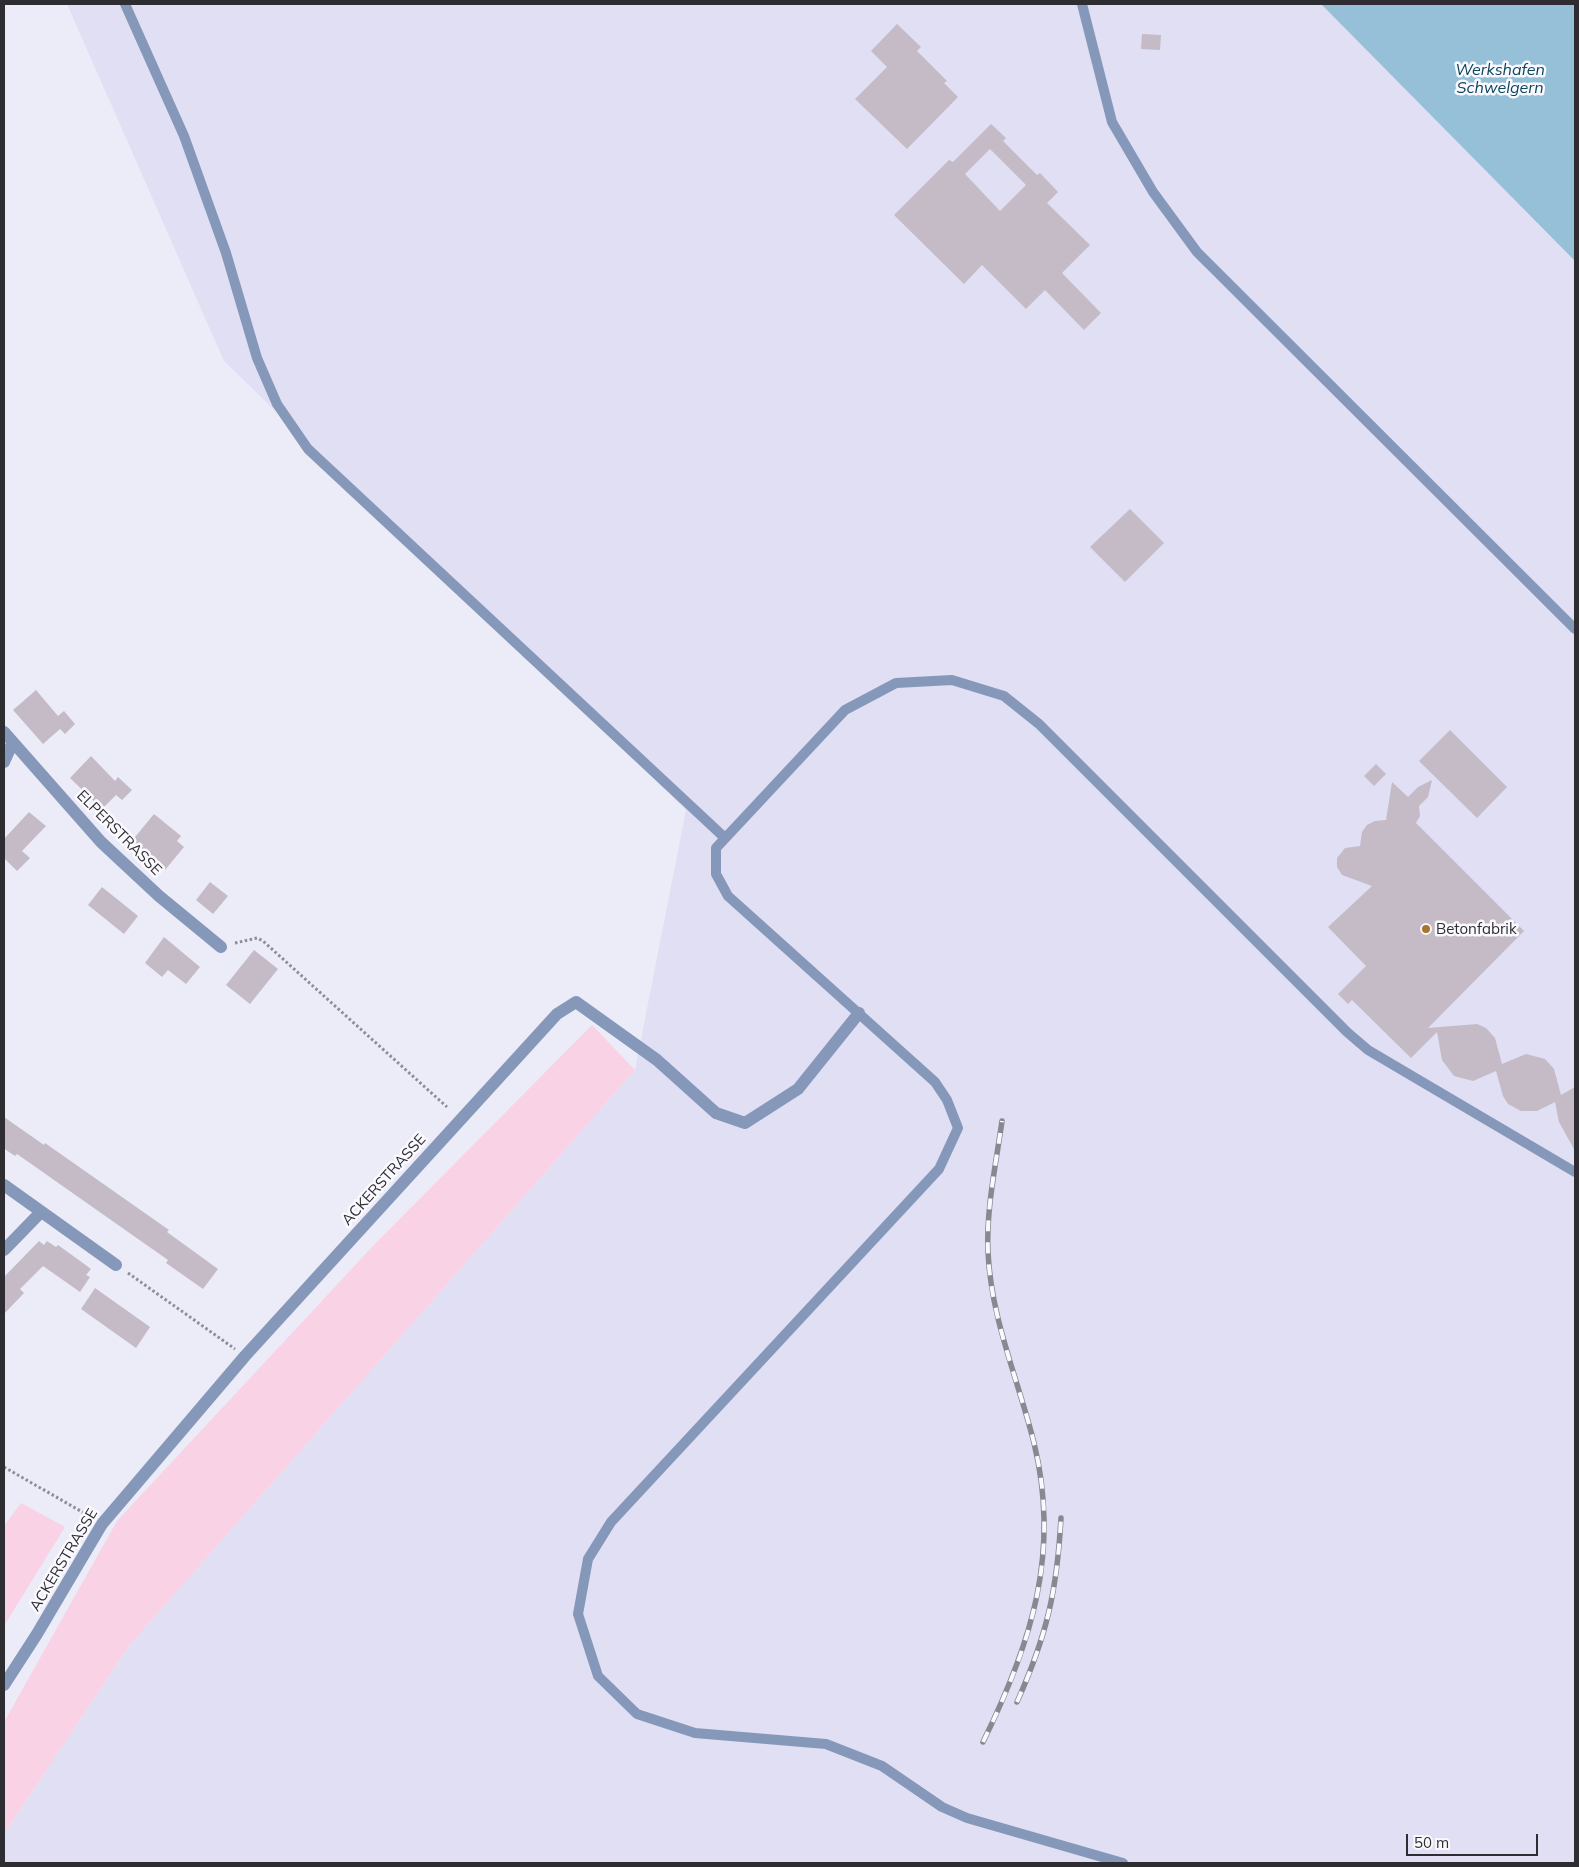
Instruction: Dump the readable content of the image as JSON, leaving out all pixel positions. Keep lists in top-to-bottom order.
{
  "streets": {
    "street": ["ELPERSTRASSE", "ACKERSTRASSE"]
  },
  "water": ["Werkshafen Schwelgern"],
  "places": ["Betonfabrik"],
  "scale_bar": "50 m"
}
